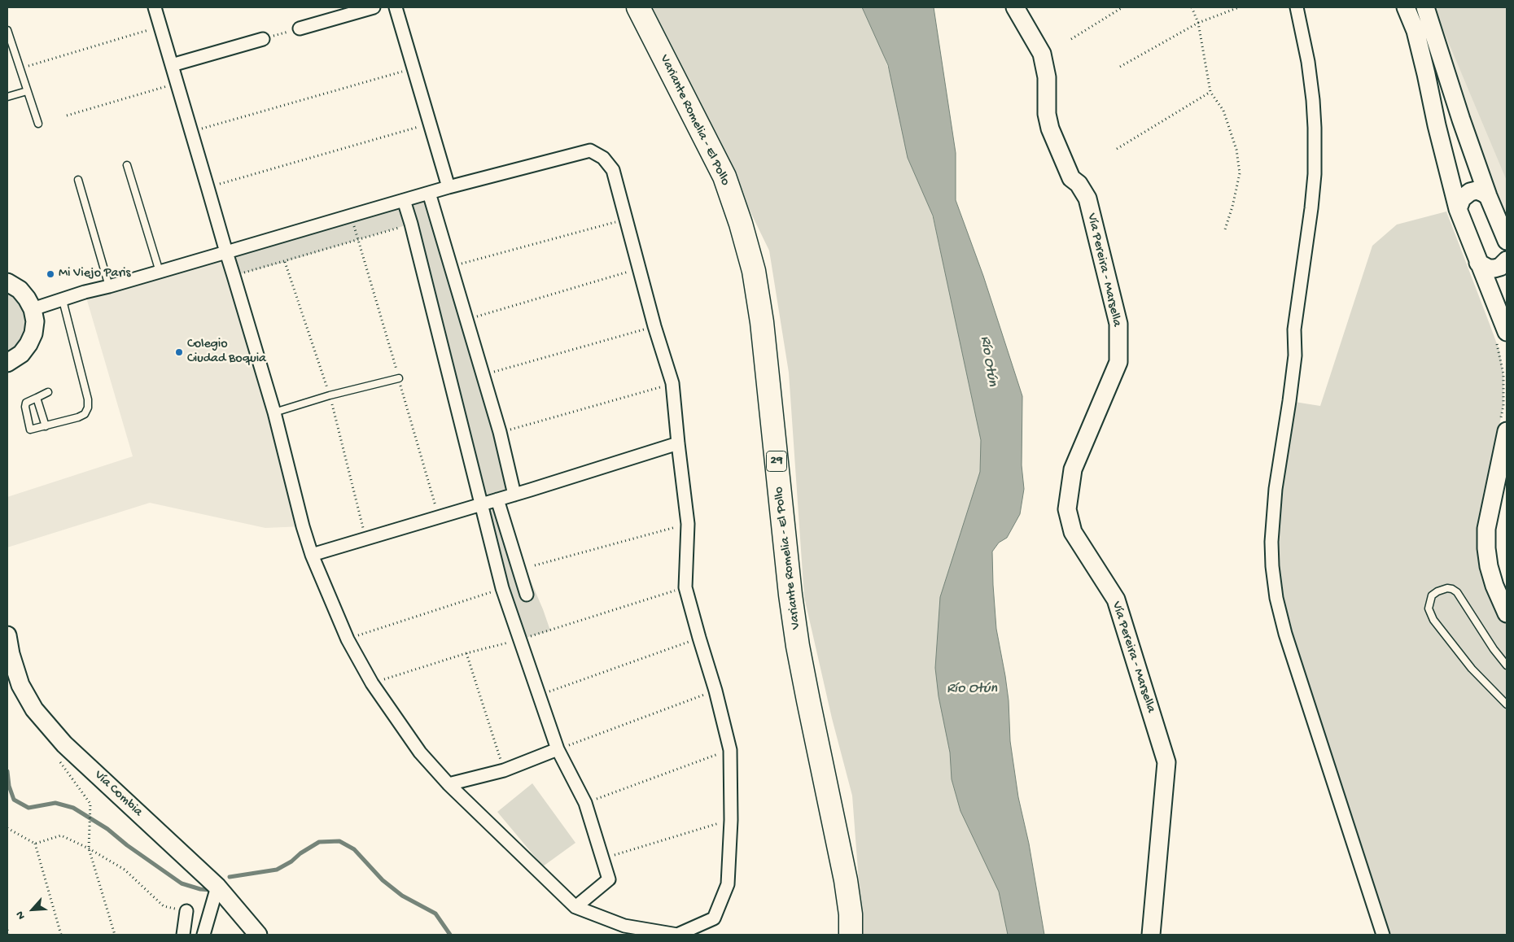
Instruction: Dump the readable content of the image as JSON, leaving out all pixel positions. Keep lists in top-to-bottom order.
{
  "streets": {
    "highway": ["Variante Romelia - El Pollo", "29"],
    "main road": ["Vía Pereira - Marsella", "Vía Combia"]
  },
  "water": ["Río Otún"],
  "places": ["Mi Viejo Paris", "Colegio Ciudad Boquia"],
  "north": "bottom left"
}
